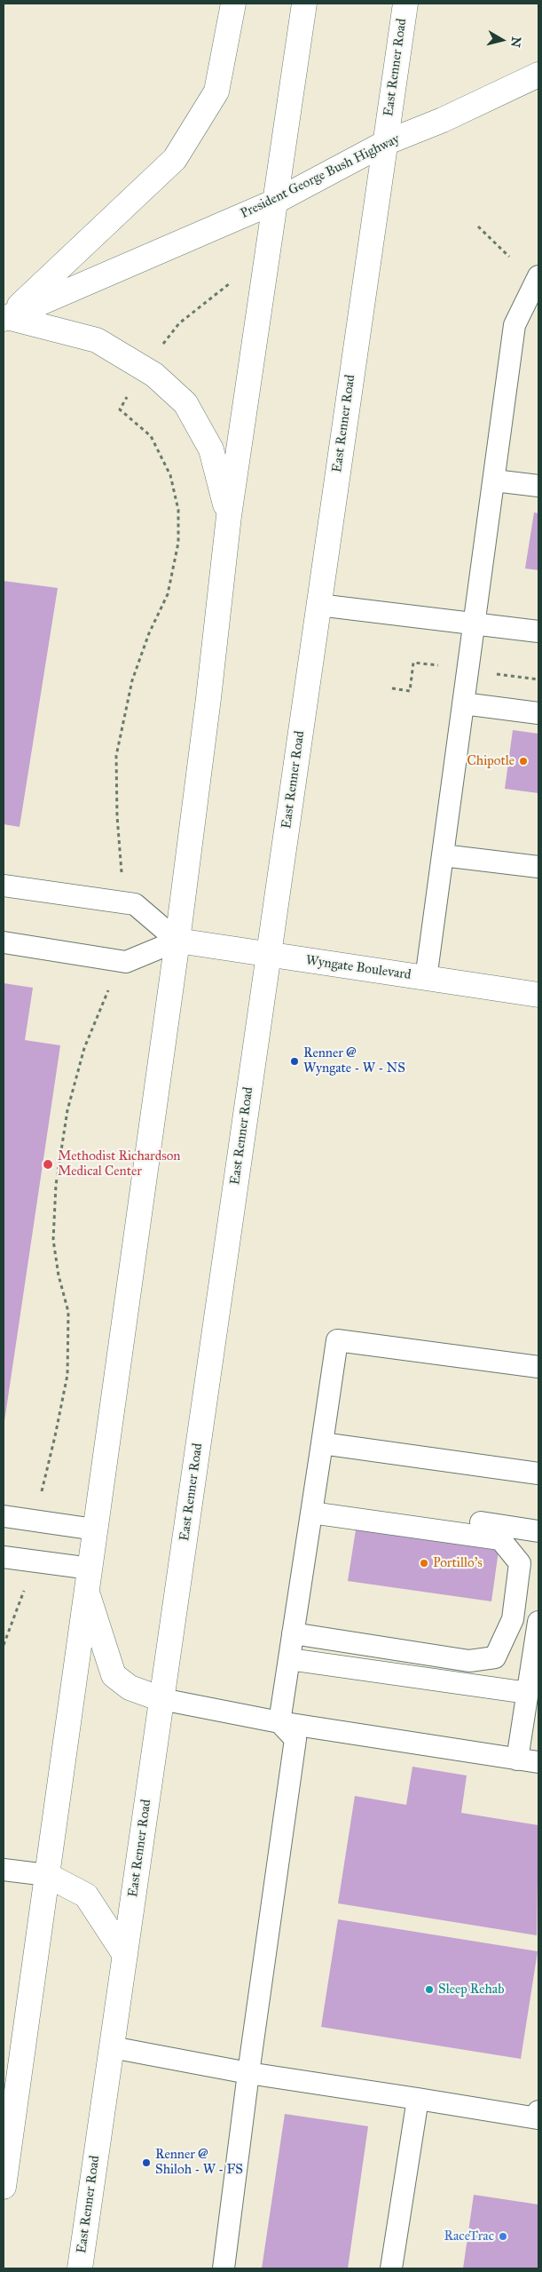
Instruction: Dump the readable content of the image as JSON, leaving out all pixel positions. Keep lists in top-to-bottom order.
{
  "streets": {
    "main road": ["East Renner Road", "President George Bush Highway", "Wyngate Boulevard"]
  },
  "crossings": [
    ["East Renner Road", "President George Bush Highway"],
    ["East Renner Road", "Wyngate Boulevard"]
  ],
  "places": [
    "Chipotle",
    "Renner @ Wyngate - W - NS",
    "Methodist Richardson Medical Center",
    "Portillo's",
    "Sleep Rehab",
    "Renner @ Shiloh - W - FS",
    "RaceTrac"
  ],
  "north": "right"
}
